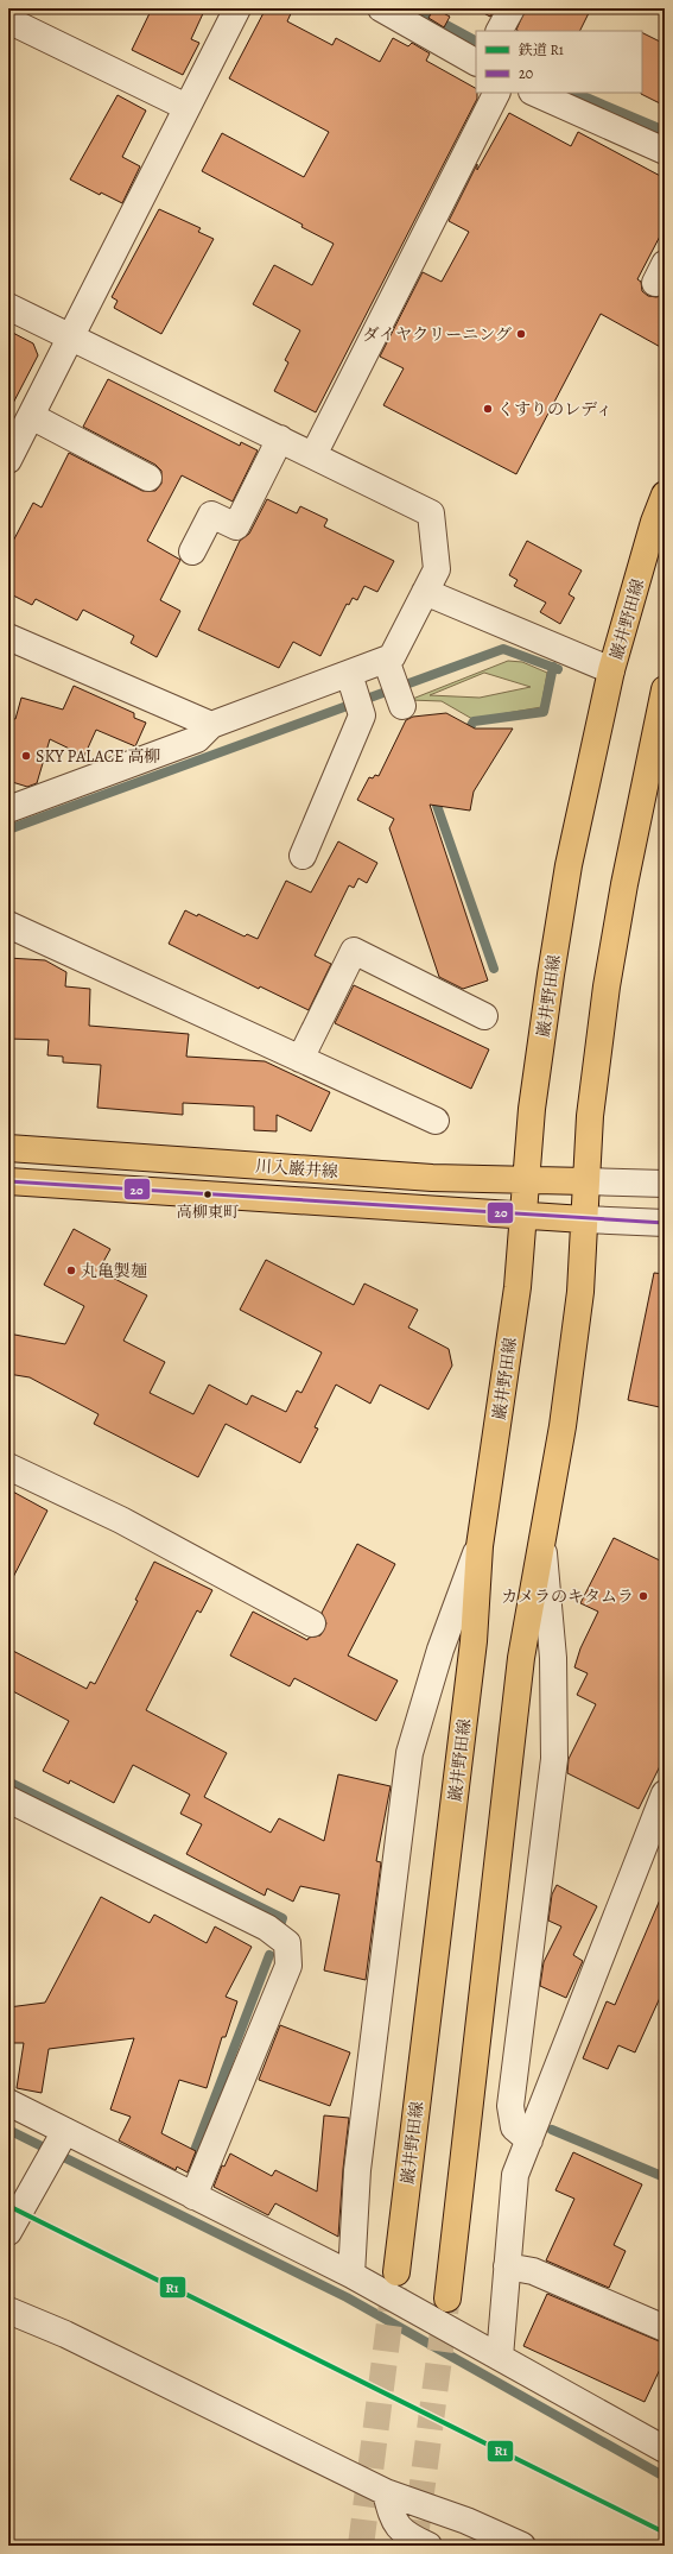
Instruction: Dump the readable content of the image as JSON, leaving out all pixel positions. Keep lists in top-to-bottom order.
{
  "streets": {
    "main road": ["巌井野田線", "川入巌井線"]
  },
  "crossings": [
    ["巌井野田線", "川入巌井線"]
  ],
  "places": [
    "ダイヤクリーニング",
    "くすりのレディ",
    "SKY PALACE 高柳",
    "高柳東町",
    "丸亀製麺",
    "カメラのキタムラ"
  ],
  "lines": ["transit line 20", "rail line R1"],
  "legend": ["鉄道 R1", "20"]
}
